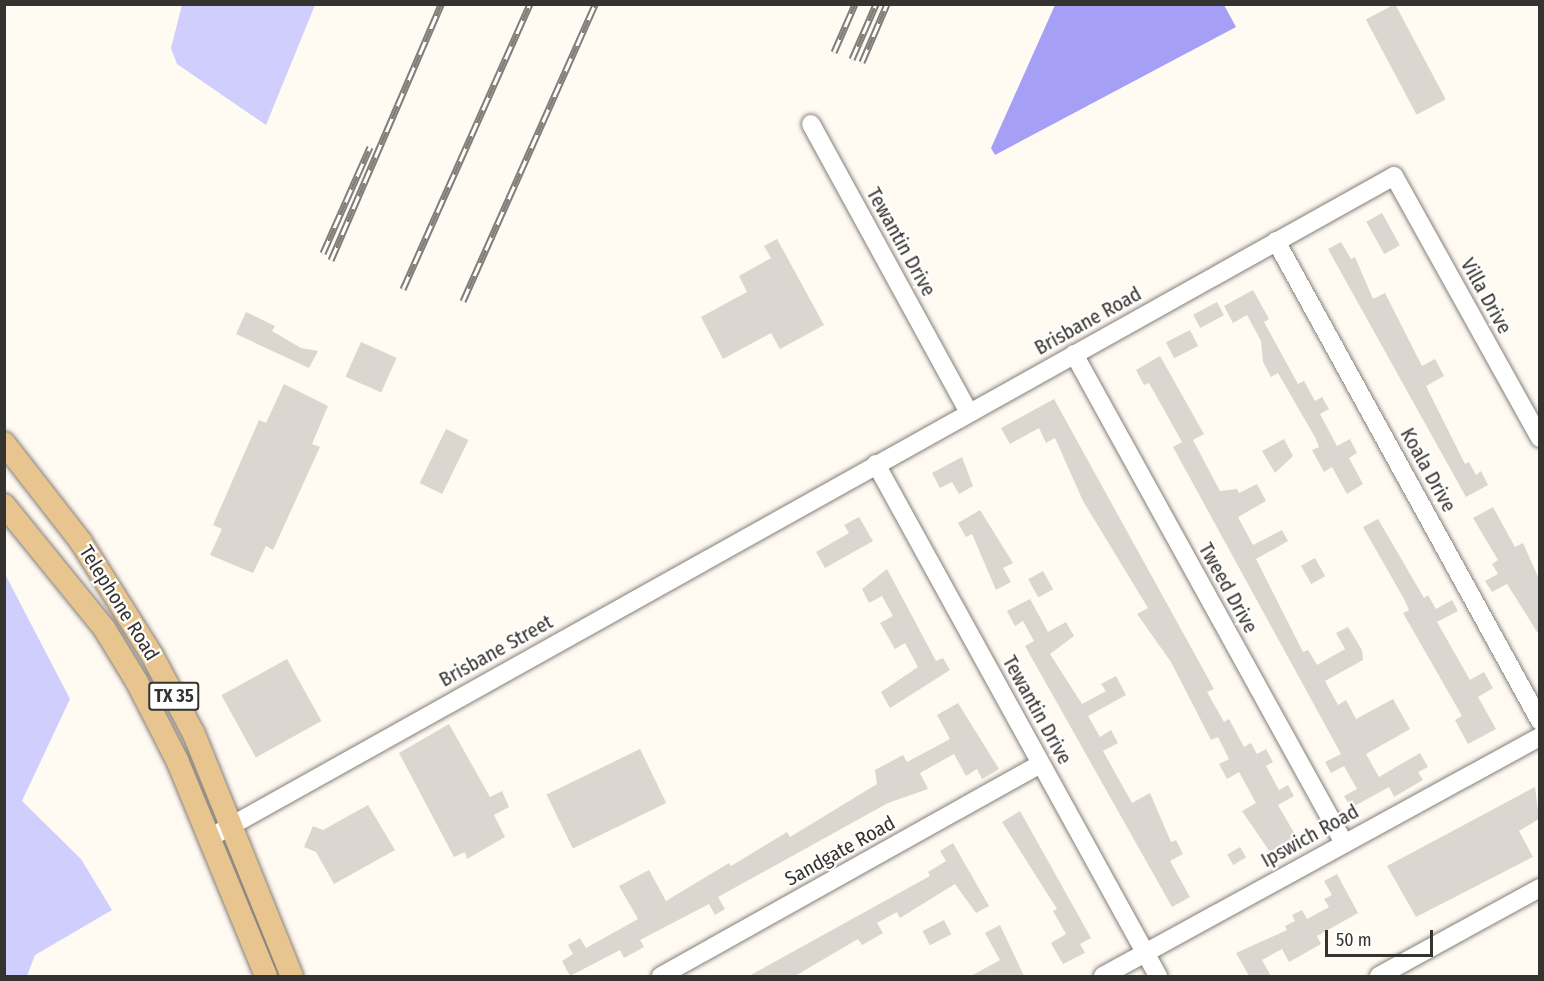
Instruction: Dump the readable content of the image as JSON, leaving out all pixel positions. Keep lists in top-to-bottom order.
{
  "streets": {
    "main road": ["Telephone Road", "TX 35"],
    "street": [
      "Tewantin Drive",
      "Villa Drive",
      "Brisbane Road",
      "Koala Drive",
      "Tweed Drive",
      "Brisbane Street",
      "Ipswich Road",
      "Sandgate Road"
    ]
  },
  "crossings": [
    ["Tewantin Drive", "Brisbane Road"],
    ["Tewantin Drive", "Ipswich Road"],
    ["Tewantin Drive", "Sandgate Road"],
    ["Villa Drive", "Brisbane Road"],
    ["Brisbane Road", "Koala Drive"],
    ["Brisbane Road", "Tweed Drive"],
    ["Brisbane Road", "Brisbane Street"],
    ["Tweed Drive", "Ipswich Road"],
    ["Telephone Road", "Brisbane Street"]
  ],
  "scale_bar": "50 m"
}
